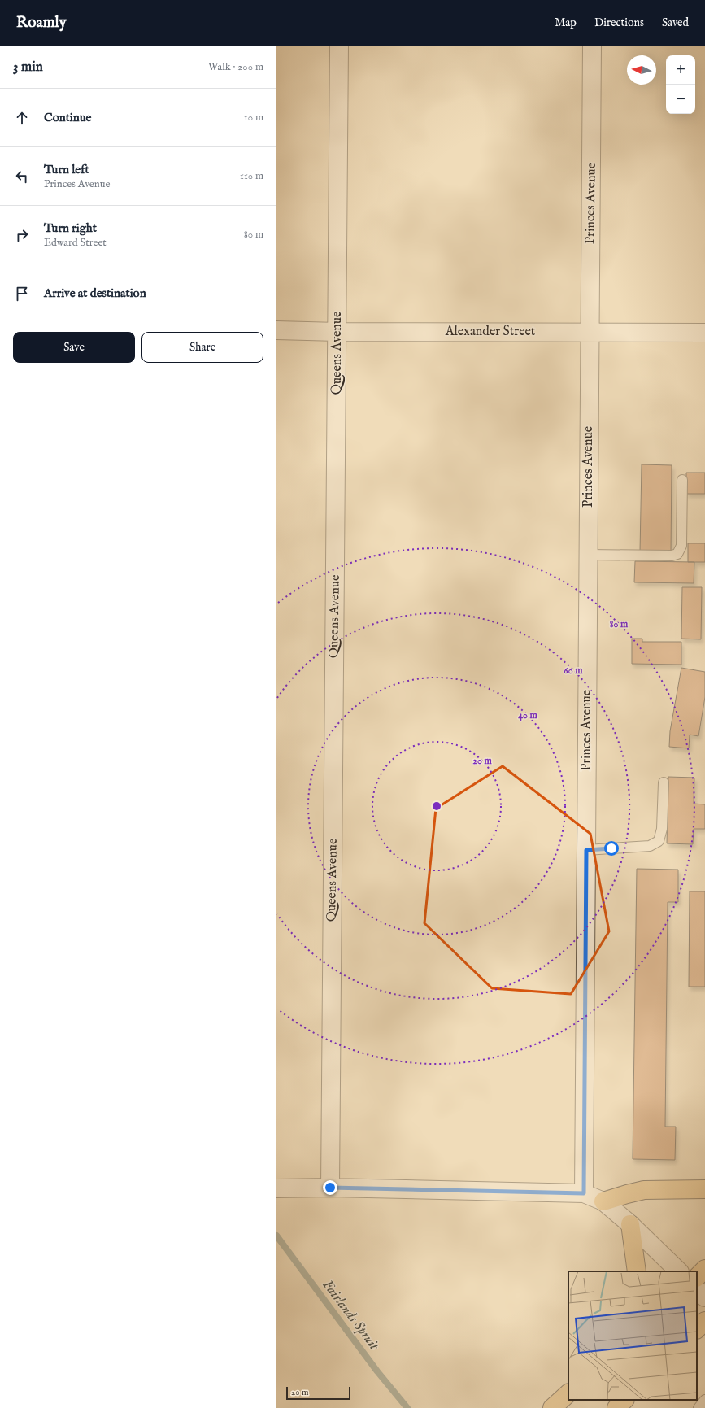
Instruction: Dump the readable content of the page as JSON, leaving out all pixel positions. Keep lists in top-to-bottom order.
{
  "streets": {
    "street": ["Princes Avenue", "Alexander Street", "Queens Avenue"]
  },
  "crossings": [
    ["Princes Avenue", "Alexander Street"],
    ["Alexander Street", "Queens Avenue"]
  ],
  "water": ["Fairlands Spruit"],
  "scale_bar": "20 m",
  "north": "left",
  "page": {
    "header": "Roamly",
    "nav": ["Map", "Directions", "Saved"],
    "heading": ["3 min", "Walk · 200 m"],
    "map_buttons": ["+", "−"],
    "list": [
      ["Continue", "10 m"],
      ["Turn left", "Princes Avenue", "110 m"],
      ["Turn right", "Edward Street", "80 m"],
      "Arrive at destination"
    ],
    "buttons": ["Save", "Share"],
    "scale": "20 m"
  },
  "rings": [
    "80 m",
    "60 m",
    "40 m",
    "20 m"
  ]
}
